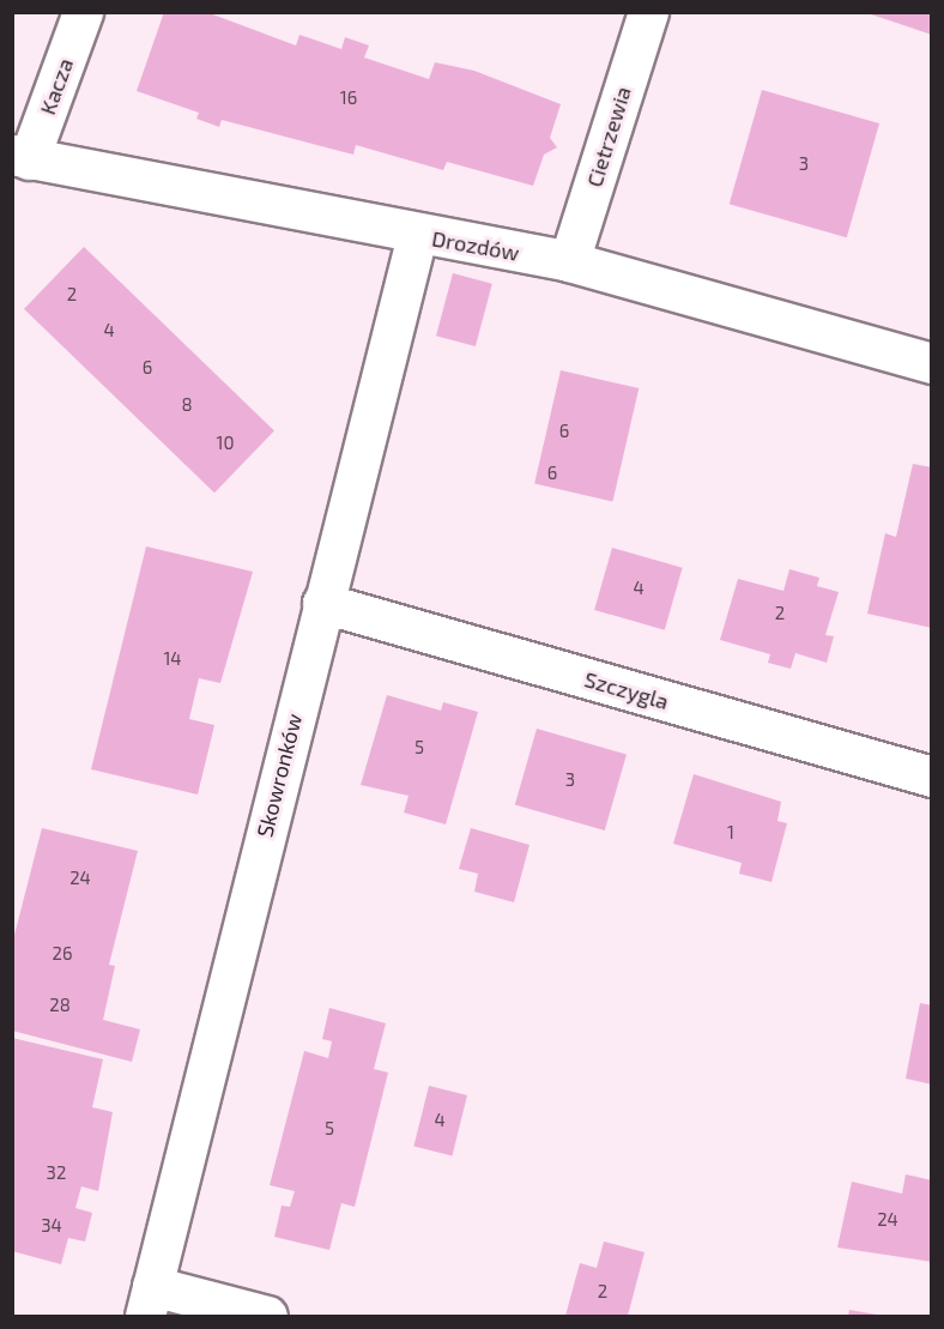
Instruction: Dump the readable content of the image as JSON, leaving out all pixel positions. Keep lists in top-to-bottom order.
{
  "streets": {
    "street": [
      "Kacza",
      "Cietrzewia",
      "Drozdów",
      "Szczygla",
      "Skowronków"
    ]
  },
  "crossings": [
    ["Kacza", "Drozdów"],
    ["Cietrzewia", "Drozdów"],
    ["Drozdów", "Skowronków"],
    ["Szczygla", "Skowronków"]
  ],
  "house_numbers": [
    "16",
    "3",
    "2",
    "4",
    "6",
    "8",
    "6",
    "10",
    "6",
    "4",
    "2",
    "14",
    "5",
    "3",
    "1",
    "24",
    "26",
    "28",
    "4",
    "5",
    "32",
    "24",
    "34",
    "2"
  ]
}
